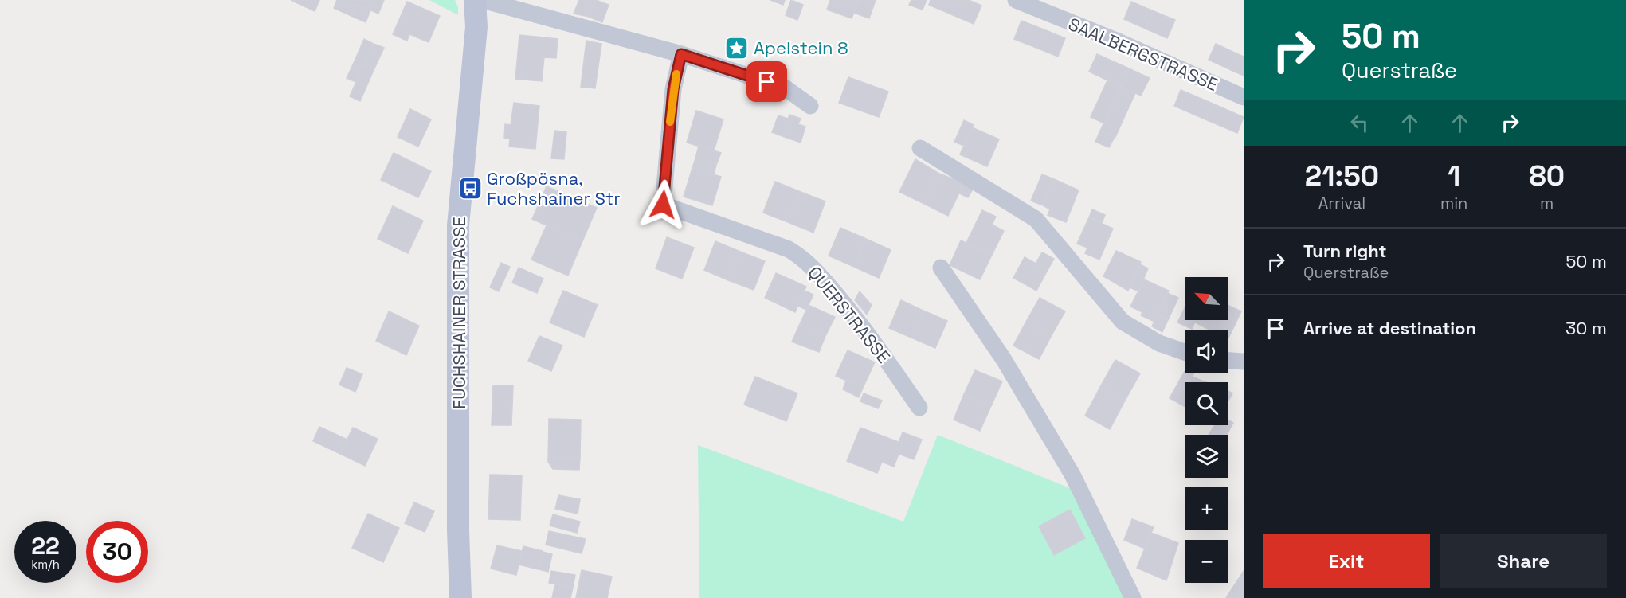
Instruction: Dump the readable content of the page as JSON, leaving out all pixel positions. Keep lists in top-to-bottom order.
{
  "streets": {
    "street": ["SAALBERGSTRASSE", "FUCHSHAINER STRASSE", "QUERSTRASSE"]
  },
  "places": {
    "place": ["Apelstein 8"],
    "bus stop": ["Großpösna, Fuchshainer Str"]
  },
  "north": "top left",
  "page": {
    "turn": ["50 m", "Querstraße"],
    "eta": [
      "21:50",
      "Arrival",
      "1",
      "min",
      "80",
      "m"
    ],
    "list": [
      {
        "name": "Turn right",
        "note": "Querstraße",
        "value": "50 m"
      },
      {
        "name": "Arrive at destination",
        "value": "30 m"
      }
    ],
    "map_buttons": ["+", "−"],
    "speed": "22 km/h",
    "limit": "30",
    "buttons": ["Exit", "Share"]
  }
}
